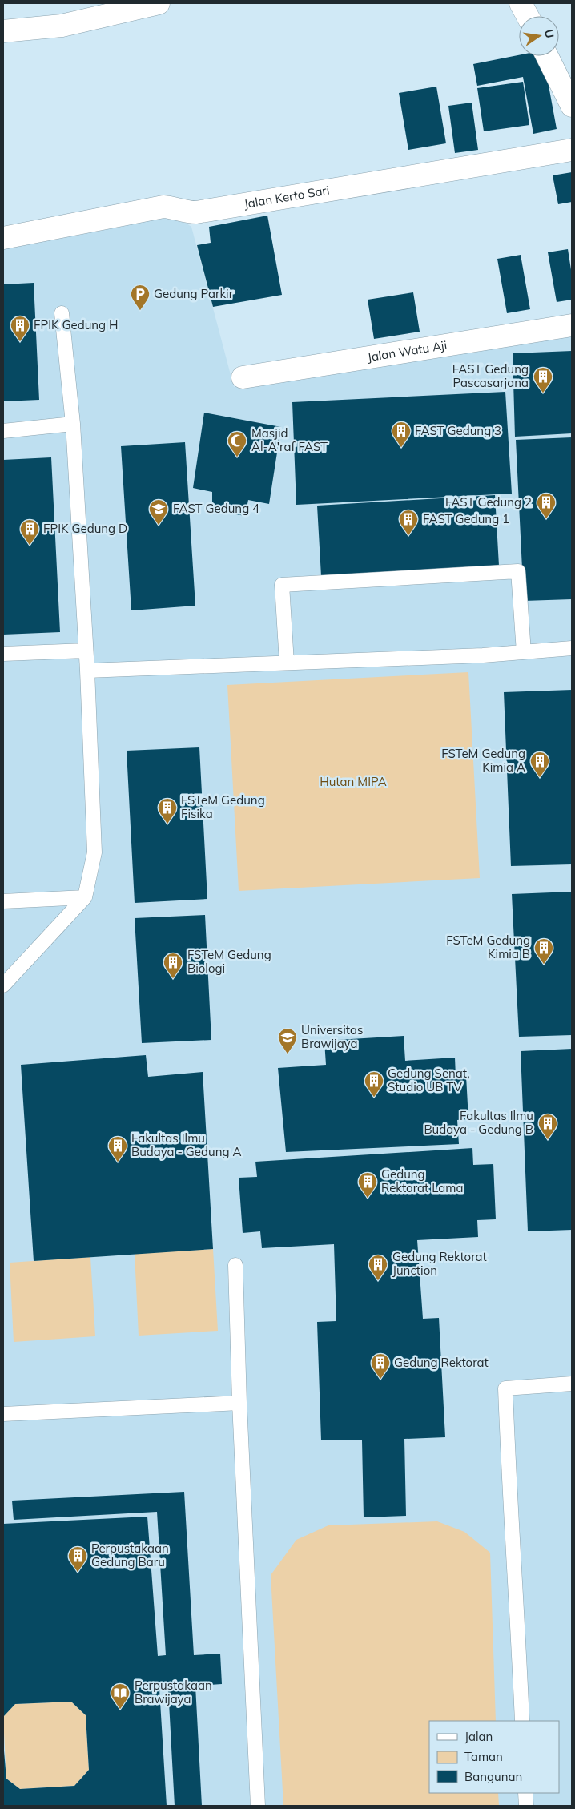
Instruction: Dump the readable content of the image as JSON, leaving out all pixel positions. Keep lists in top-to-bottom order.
{
  "streets": {
    "street": ["Jalan Kerto Sari", "Jalan Watu Aji"]
  },
  "parks": ["Hutan MIPA"],
  "places": {
    "parking": ["Gedung Parkir"],
    "building": [
      "FPIK Gedung H",
      "FAST Gedung Pascasarjana",
      "FAST Gedung 3",
      "FAST Gedung 2",
      "FAST Gedung 1",
      "FPIK Gedung D",
      "FSTeM Gedung Kimia A",
      "FSTeM Gedung Fisika",
      "FSTeM Gedung Kimia B",
      "FSTeM Gedung Biologi",
      "Gedung Senat, Studio UB TV",
      "Fakultas Ilmu Budaya - Gedung B",
      "Fakultas Ilmu Budaya - Gedung A",
      "Gedung Rektorat Lama",
      "Gedung Rektorat Junction",
      "Gedung Rektorat",
      "Perpustakaan Gedung Baru"
    ],
    "mosque": ["Masjid Al-A'raf FAST"],
    "school or university": ["FAST Gedung 4", "Universitas Brawijaya"],
    "library": ["Perpustakaan Brawijaya"]
  },
  "legend": ["Jalan", "Taman", "Bangunan"],
  "north": "right"
}
